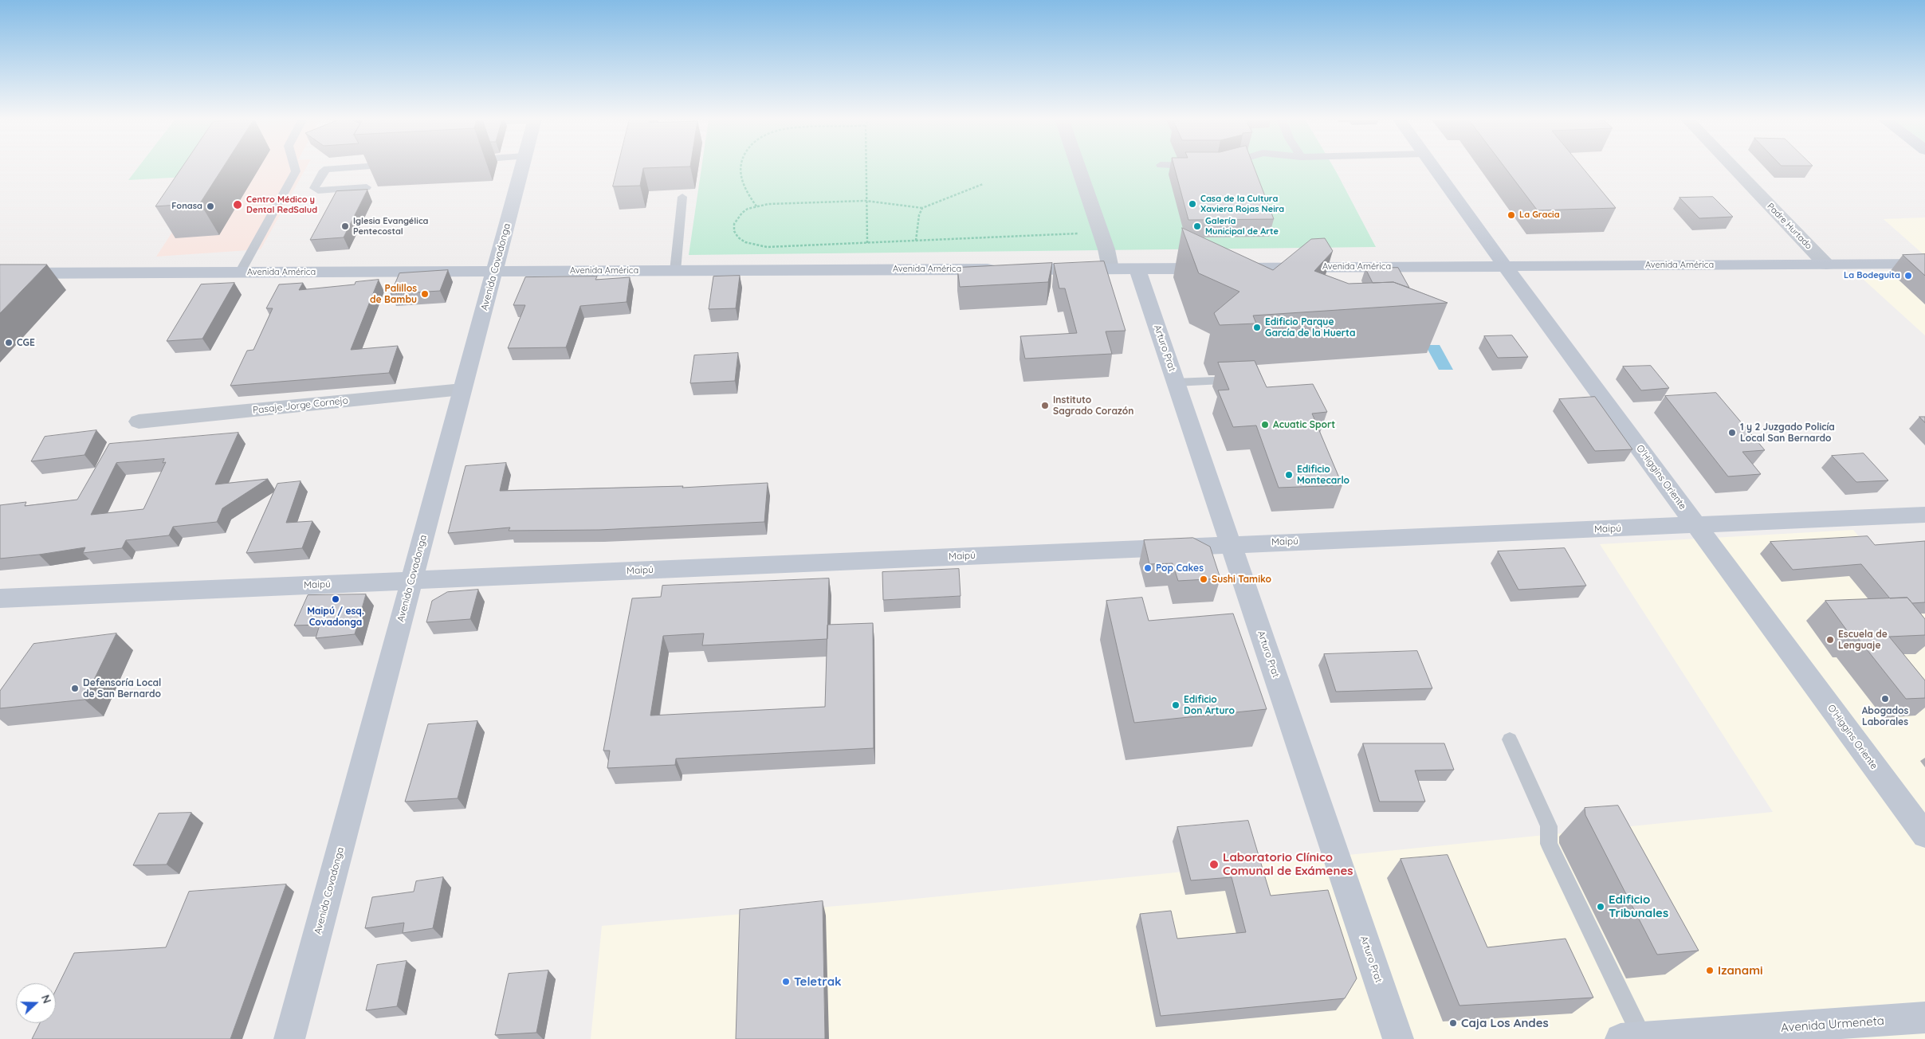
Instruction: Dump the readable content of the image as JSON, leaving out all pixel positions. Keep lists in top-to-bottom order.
{
  "streets": {
    "street": [
      "Padre Hurtado",
      "Avenida América",
      "Avenida Covadonga",
      "Arturo Prat",
      "Pasaje Jorge Cornejo",
      "O'Higgins Oriente",
      "Maipú",
      "Avenida Urmeneta"
    ]
  },
  "crossings": [
    ["Padre Hurtado", "Avenida América"],
    ["Avenida América", "Avenida Covadonga"],
    ["Avenida América", "Arturo Prat"],
    ["Avenida América", "O'Higgins Oriente"],
    ["Avenida Covadonga", "Pasaje Jorge Cornejo"],
    ["Avenida Covadonga", "Maipú"],
    ["Arturo Prat", "Maipú"],
    ["O'Higgins Oriente", "Maipú"]
  ],
  "places": [
    "Casa de la Cultura Xaviera Rojas Neira",
    "Centro Médico y Dental RedSalud",
    "Fonasa",
    "La Gracia",
    "Iglesia Evangélica Pentecostal",
    "Galería Municipal de Arte",
    "La Bodeguita",
    "Palillos de Bambu",
    "Edificio Parque García de la Huerta",
    "CGE",
    "Instituto Sagrado Corazón",
    "Acuatic Sport",
    "1 y 2 Juzgado Policía Local San Bernardo",
    "Edificio Montecarlo",
    "Pop Cakes",
    "Sushi Tamiko",
    "Maipú / esq. Covadonga",
    "Escuela de Lenguaje",
    "Defensoría Local de San Bernardo",
    "Abogados Laborales",
    "Edificio Don Arturo",
    "Laboratorio Clínico Comunal de Exámenes",
    "Edificio Tribunales",
    "Izanami",
    "Teletrak",
    "Caja Los Andes"
  ],
  "north": "right"
}
